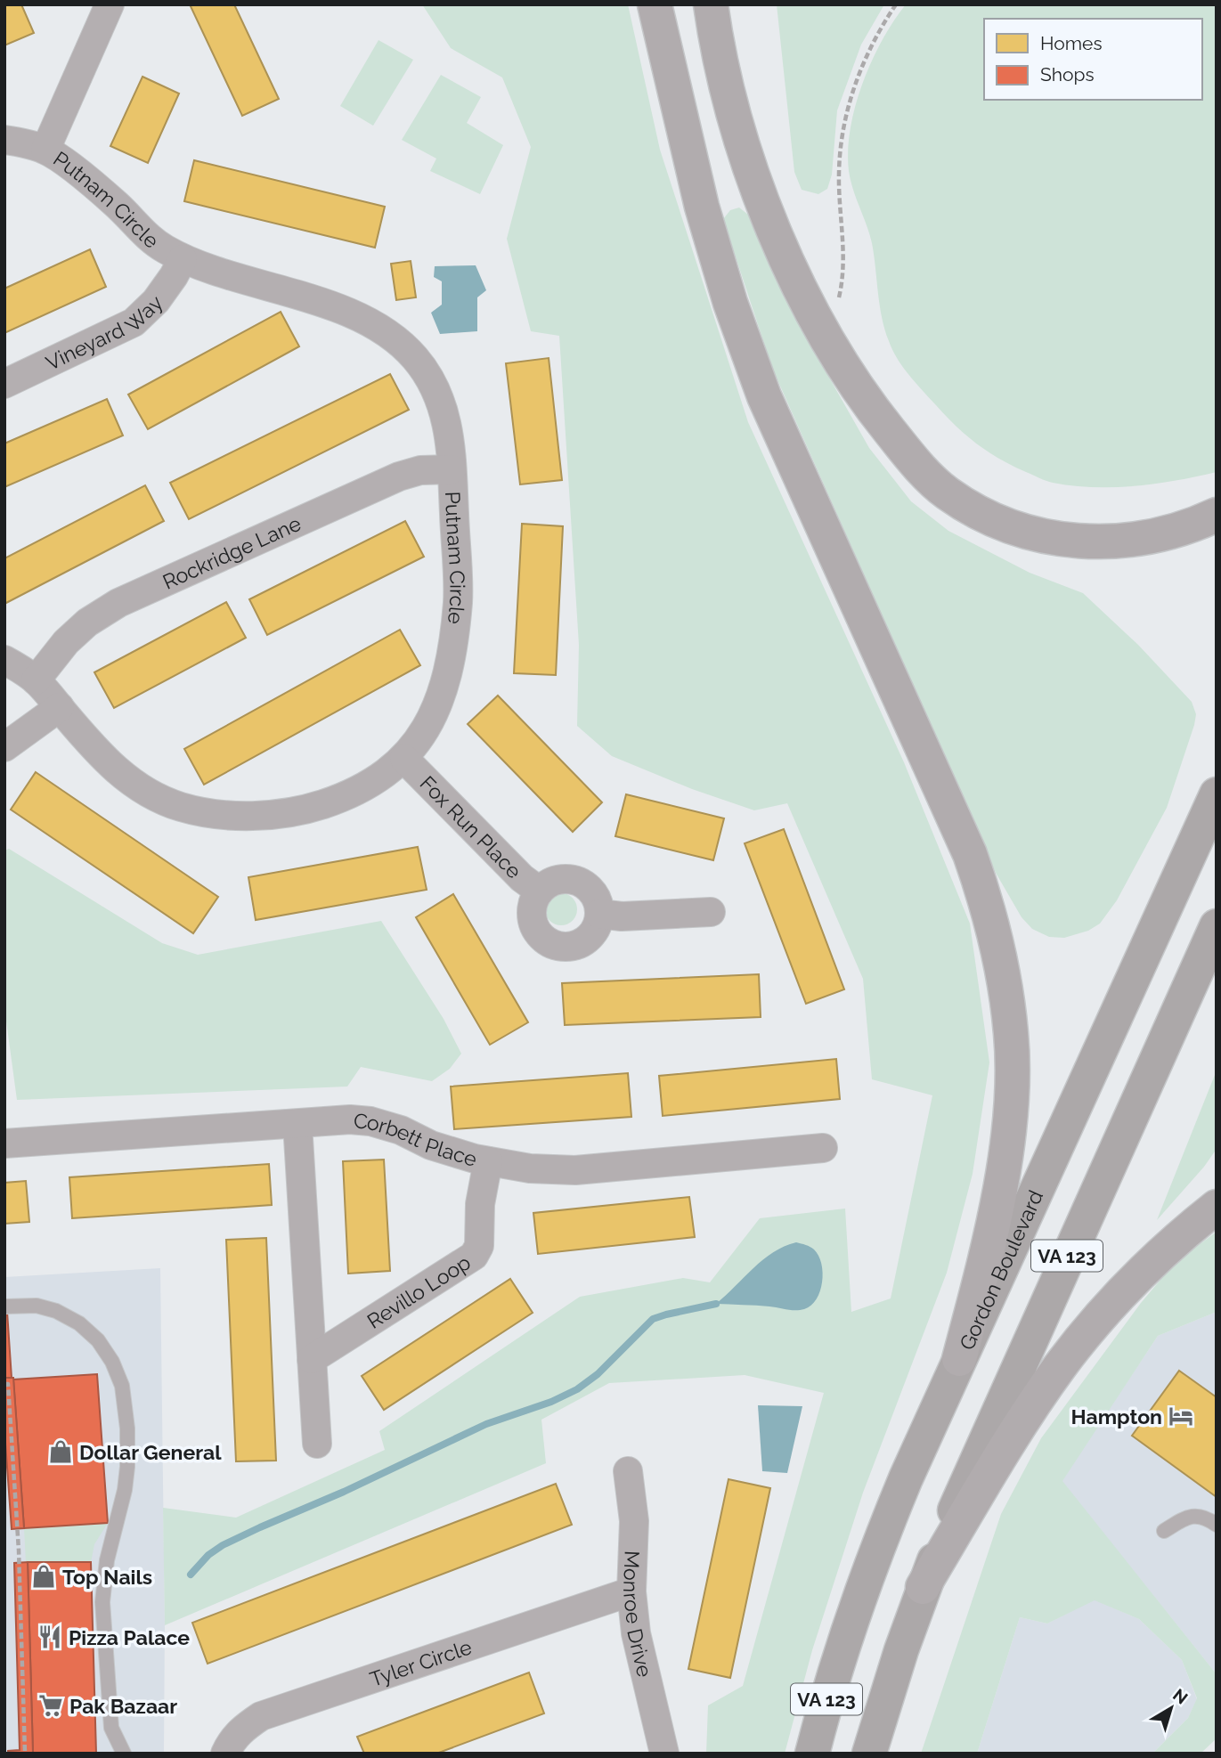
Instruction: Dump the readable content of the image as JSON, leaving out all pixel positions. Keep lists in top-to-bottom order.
{
  "streets": {
    "main road": ["VA 123", "Gordon Boulevard"],
    "street": [
      "Putnam Circle",
      "Vineyard Way",
      "Rockridge Lane",
      "Fox Run Place",
      "Corbett Place",
      "Revillo Loop",
      "Monroe Drive",
      "Tyler Circle"
    ]
  },
  "crossings": [
    ["Putnam Circle", "Vineyard Way"],
    ["Putnam Circle", "Rockridge Lane"],
    ["Putnam Circle", "Fox Run Place"],
    ["Corbett Place", "Revillo Loop"],
    ["Monroe Drive", "Tyler Circle"]
  ],
  "places": {
    "hotel": ["Hampton"],
    "shop": ["Dollar General", "Top Nails"],
    "restaurant": ["Pizza Palace"],
    "supermarket": ["Pak Bazaar"]
  },
  "legend": ["Homes", "Shops"],
  "north": "top right"
}
